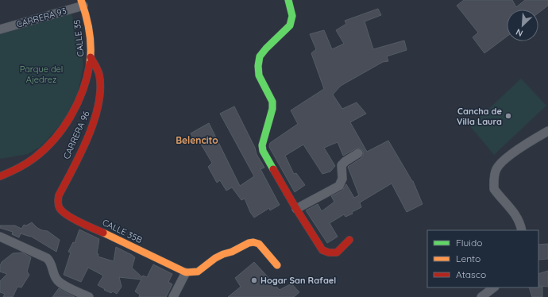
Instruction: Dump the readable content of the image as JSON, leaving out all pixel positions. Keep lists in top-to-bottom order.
{
  "streets": {
    "street": [
      "CARRERA 93",
      "CALLE 35",
      "CARRERA 96",
      "CALLE 35B"
    ]
  },
  "crossings": [
    ["CARRERA 93", "CALLE 35"],
    ["CALLE 35", "CARRERA 96"],
    ["CARRERA 96", "CALLE 35B"]
  ],
  "districts": ["Belencito"],
  "parks": ["Parque del Ajedrez"],
  "places": ["Cancha de Villa Laura", "Hogar San Rafael"],
  "legend": ["Fluido", "Lento", "Atasco"],
  "north": "bottom left"
}
